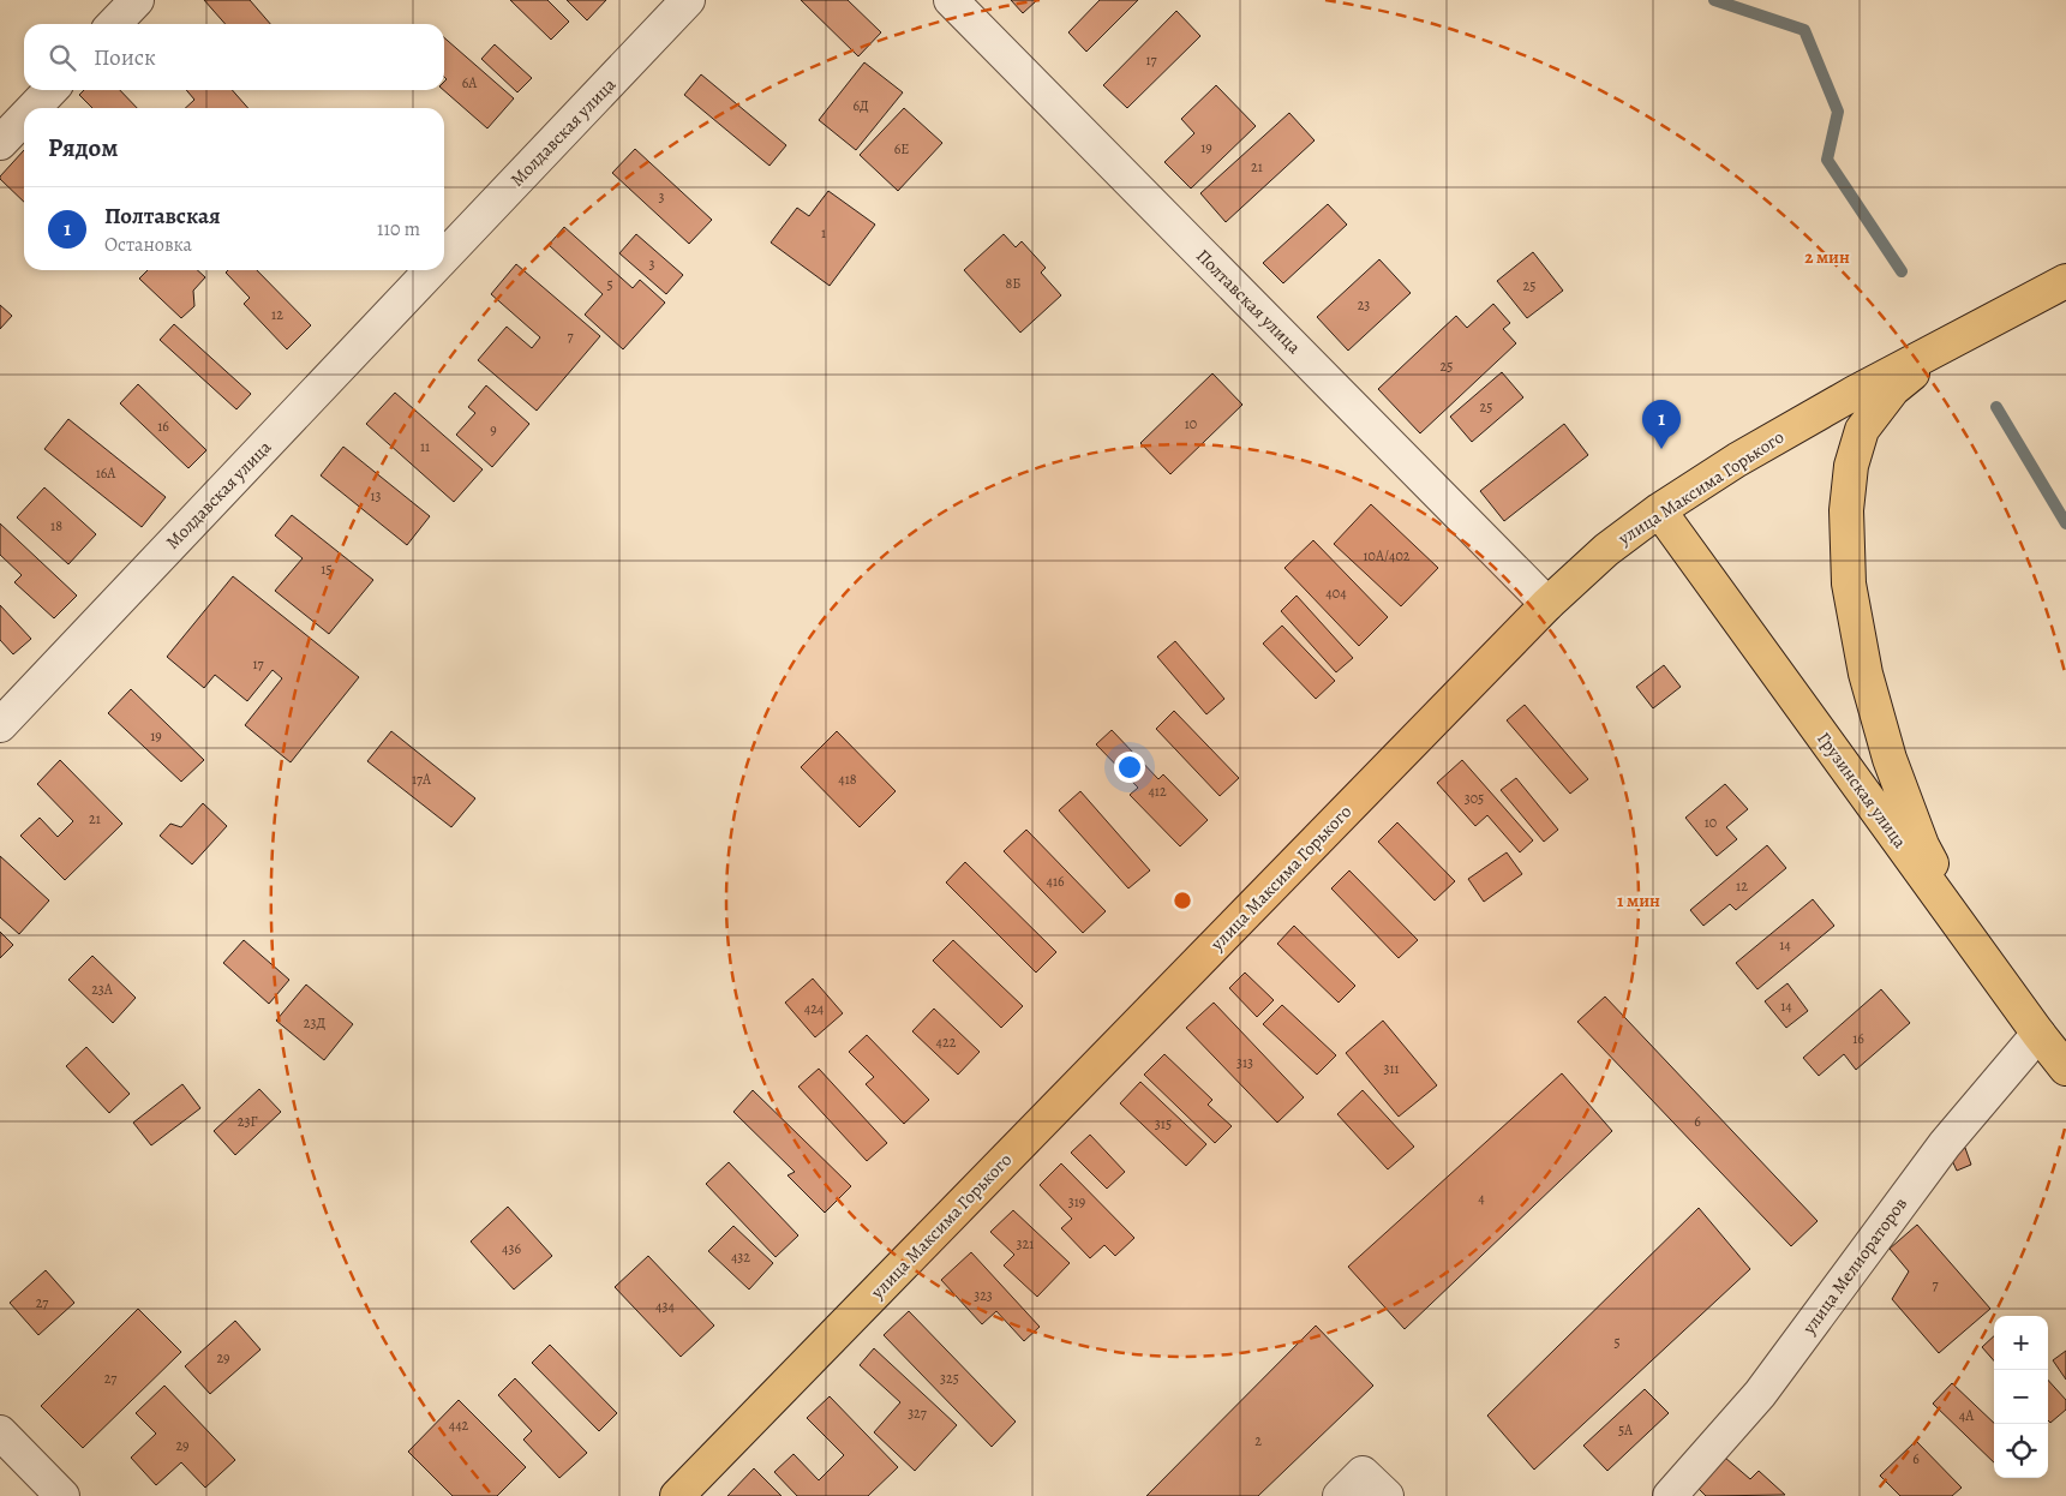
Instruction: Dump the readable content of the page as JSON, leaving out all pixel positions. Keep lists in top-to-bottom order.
{
  "streets": {
    "main road": ["улица Максима Горького", "Грузинская улица"],
    "street": ["Молдавская улица", "Полтавская улица", "улица Мелиораторов"]
  },
  "crossings": [
    ["Полтавская улица", "улица Максима Горького"],
    ["улица Максима Горького", "Грузинская улица"],
    ["Грузинская улица", "улица Мелиораторов"]
  ],
  "house_numbers": [
    "17",
    "6А",
    "6Д",
    "19",
    "6Е",
    "21",
    "3",
    "1",
    "3",
    "8Б",
    "5",
    "25",
    "23",
    "12",
    "7",
    "25",
    "25",
    "10",
    "16",
    "9",
    "11",
    "16А",
    "13",
    "18",
    "10А/402",
    "15",
    "404",
    "17",
    "19",
    "17А",
    "418",
    "412",
    "305",
    "21",
    "10",
    "416",
    "12",
    "14",
    "23А",
    "14",
    "424",
    "23Д",
    "16",
    "422",
    "313",
    "311",
    "23Г",
    "6",
    "315",
    "4",
    "319",
    "321",
    "436",
    "432",
    "7",
    "323",
    "27",
    "434",
    "5",
    "29",
    "27",
    "325",
    "327",
    "4А",
    "442",
    "5А",
    "2",
    "29",
    "6"
  ],
  "page": {
    "search": "Поиск",
    "heading": "Рядом",
    "list": [
      {
        "mark": "1",
        "name": "Полтавская",
        "note": "Остановка",
        "value": "110 m"
      }
    ],
    "pins": "1",
    "map_buttons": ["+", "−"]
  },
  "rings": ["2 мин", "1 мин"]
}
